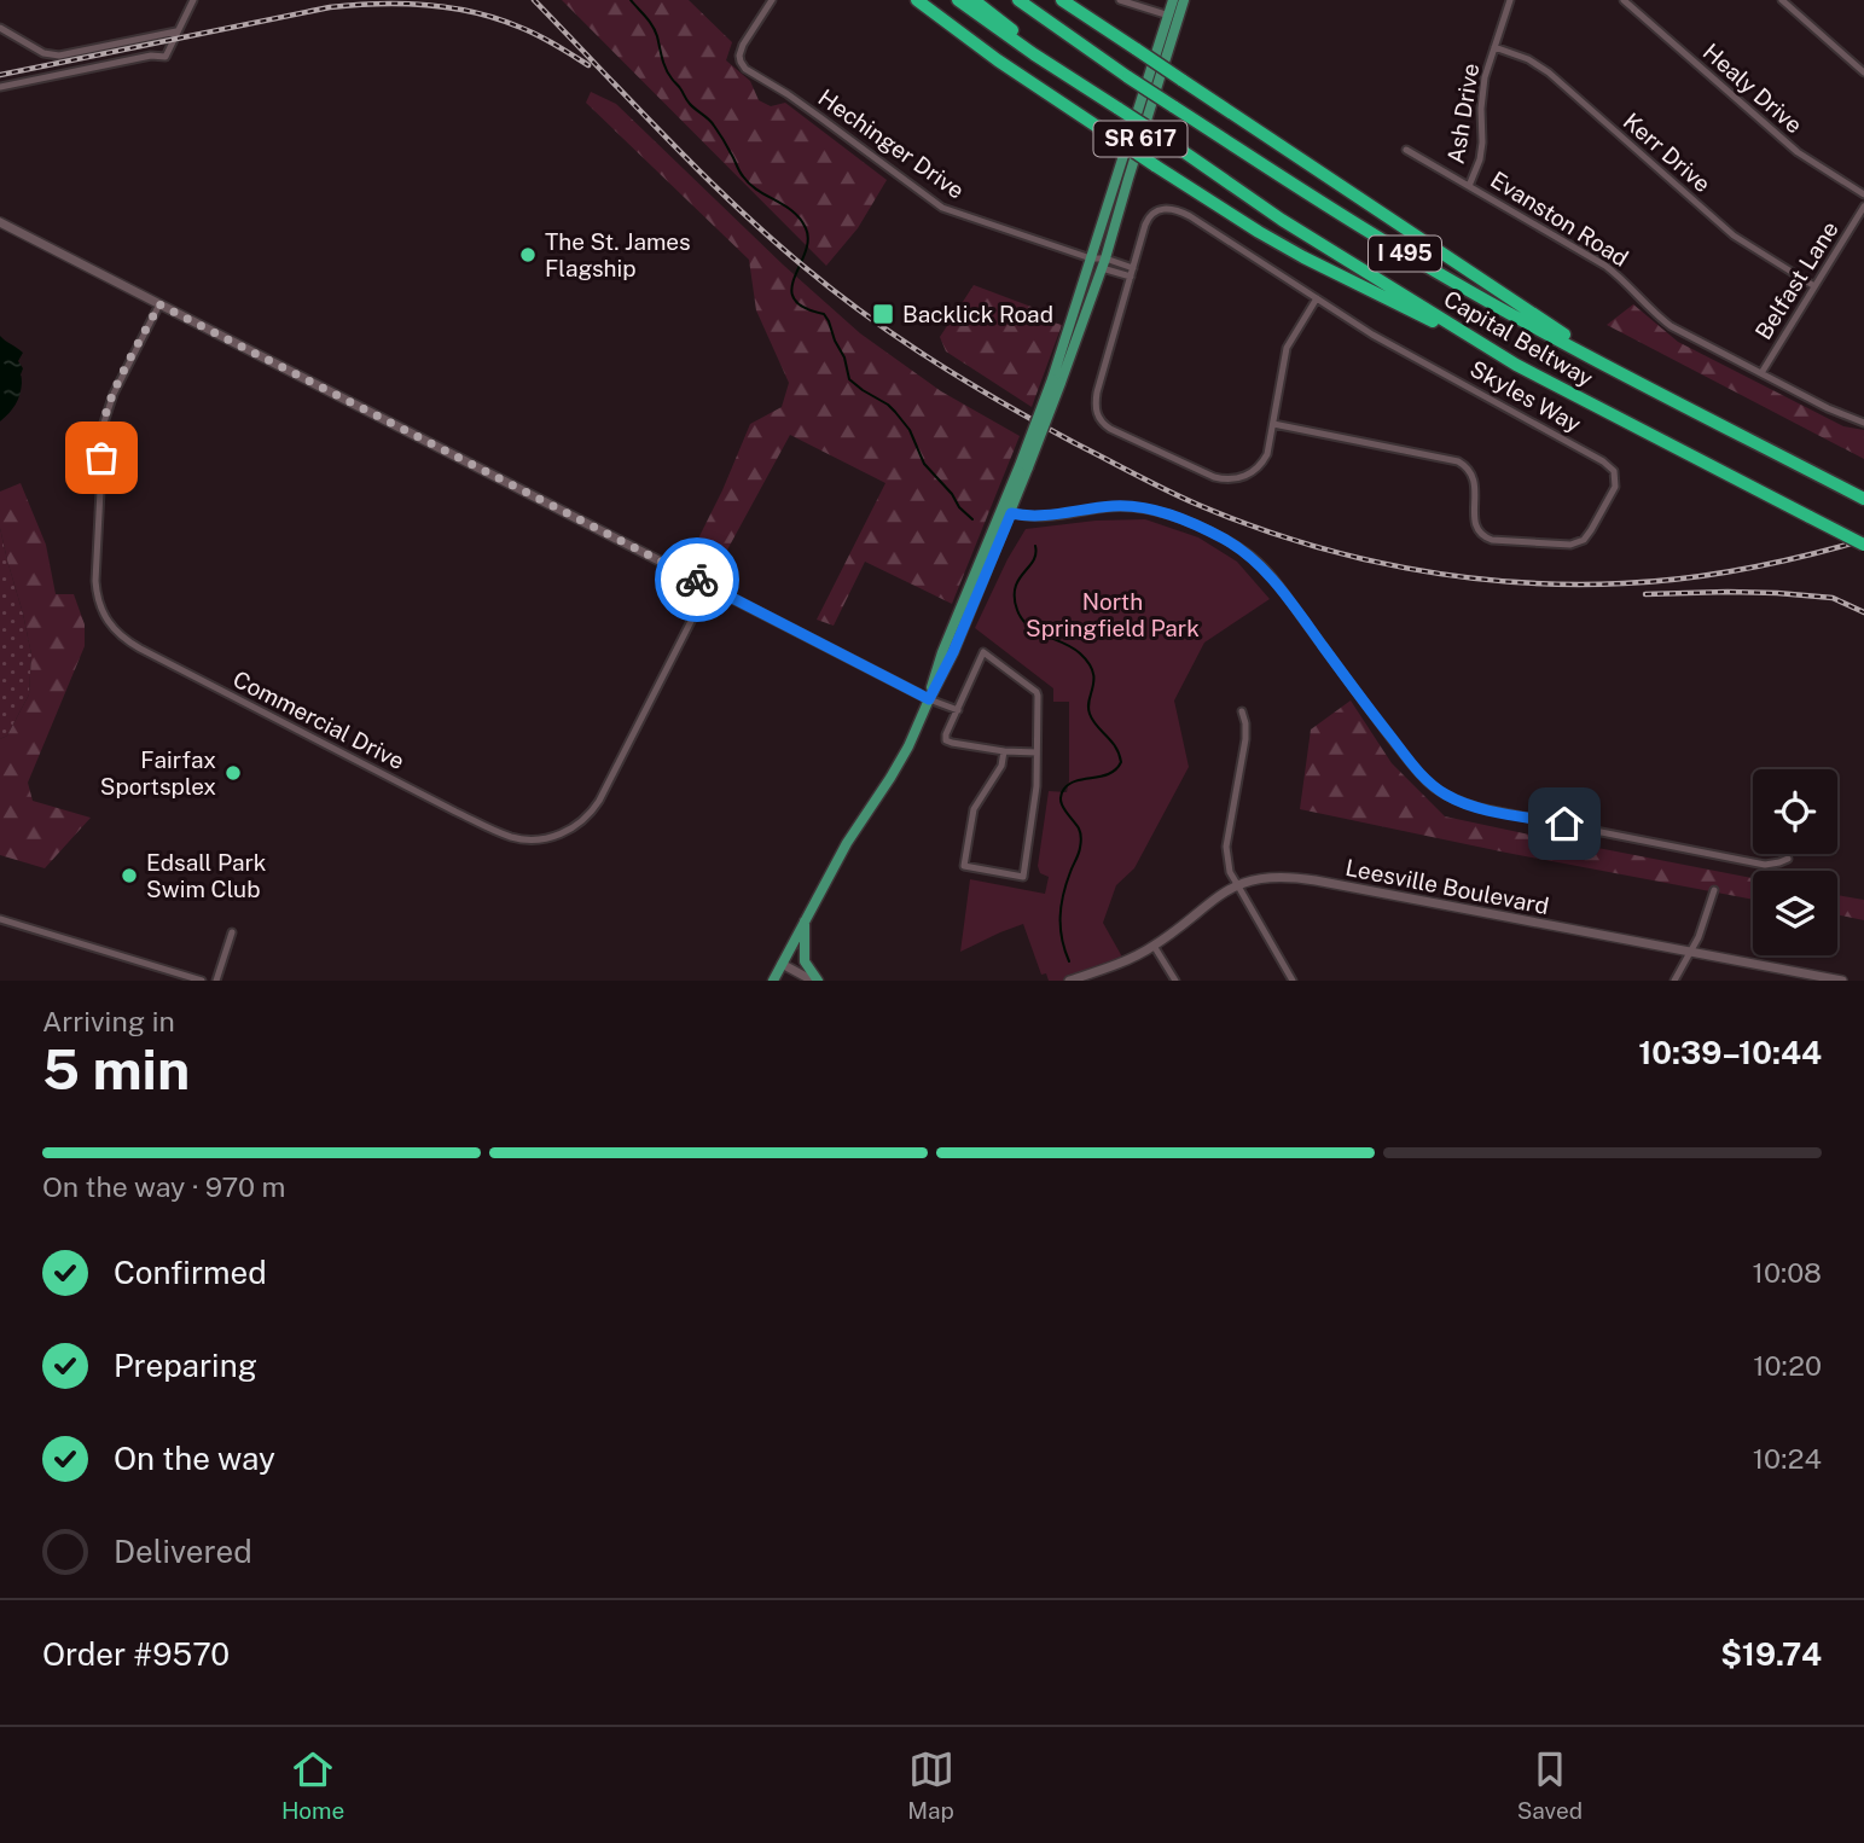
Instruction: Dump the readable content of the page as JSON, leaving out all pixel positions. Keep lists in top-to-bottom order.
{
  "streets": {
    "highway": ["I 495", "Capital Beltway"],
    "main road": ["SR 617"],
    "street": [
      "Healy Drive",
      "Ash Drive",
      "Hechinger Drive",
      "Kerr Drive",
      "Evanston Road",
      "Belfast Lane",
      "Skyles Way",
      "Commercial Drive",
      "Leesville Boulevard"
    ]
  },
  "crossings": [
    ["Ash Drive", "Kerr Drive"],
    ["Ash Drive", "Evanston Road"],
    ["SR 617", "Hechinger Drive"],
    ["Kerr Drive", "Belfast Lane"],
    ["Evanston Road", "Belfast Lane"]
  ],
  "parks": ["North Springfield Park"],
  "places": {
    "other": ["The St. James Flagship", "Fairfax Sportsplex", "Edsall Park Swim Club"],
    "transit": ["Backlick Road"]
  },
  "page": {
    "heading": ["5 min", "Arriving in", "10:39–10:44"],
    "panel": ["Order #9570", "$19.74"],
    "bar": "On the way · 970 m",
    "list": [
      ["Confirmed", "10:08"],
      ["Preparing", "10:20"],
      ["On the way", "10:24"],
      "Delivered"
    ],
    "tabs": ["Home", "Map", "Saved"]
  }
}
